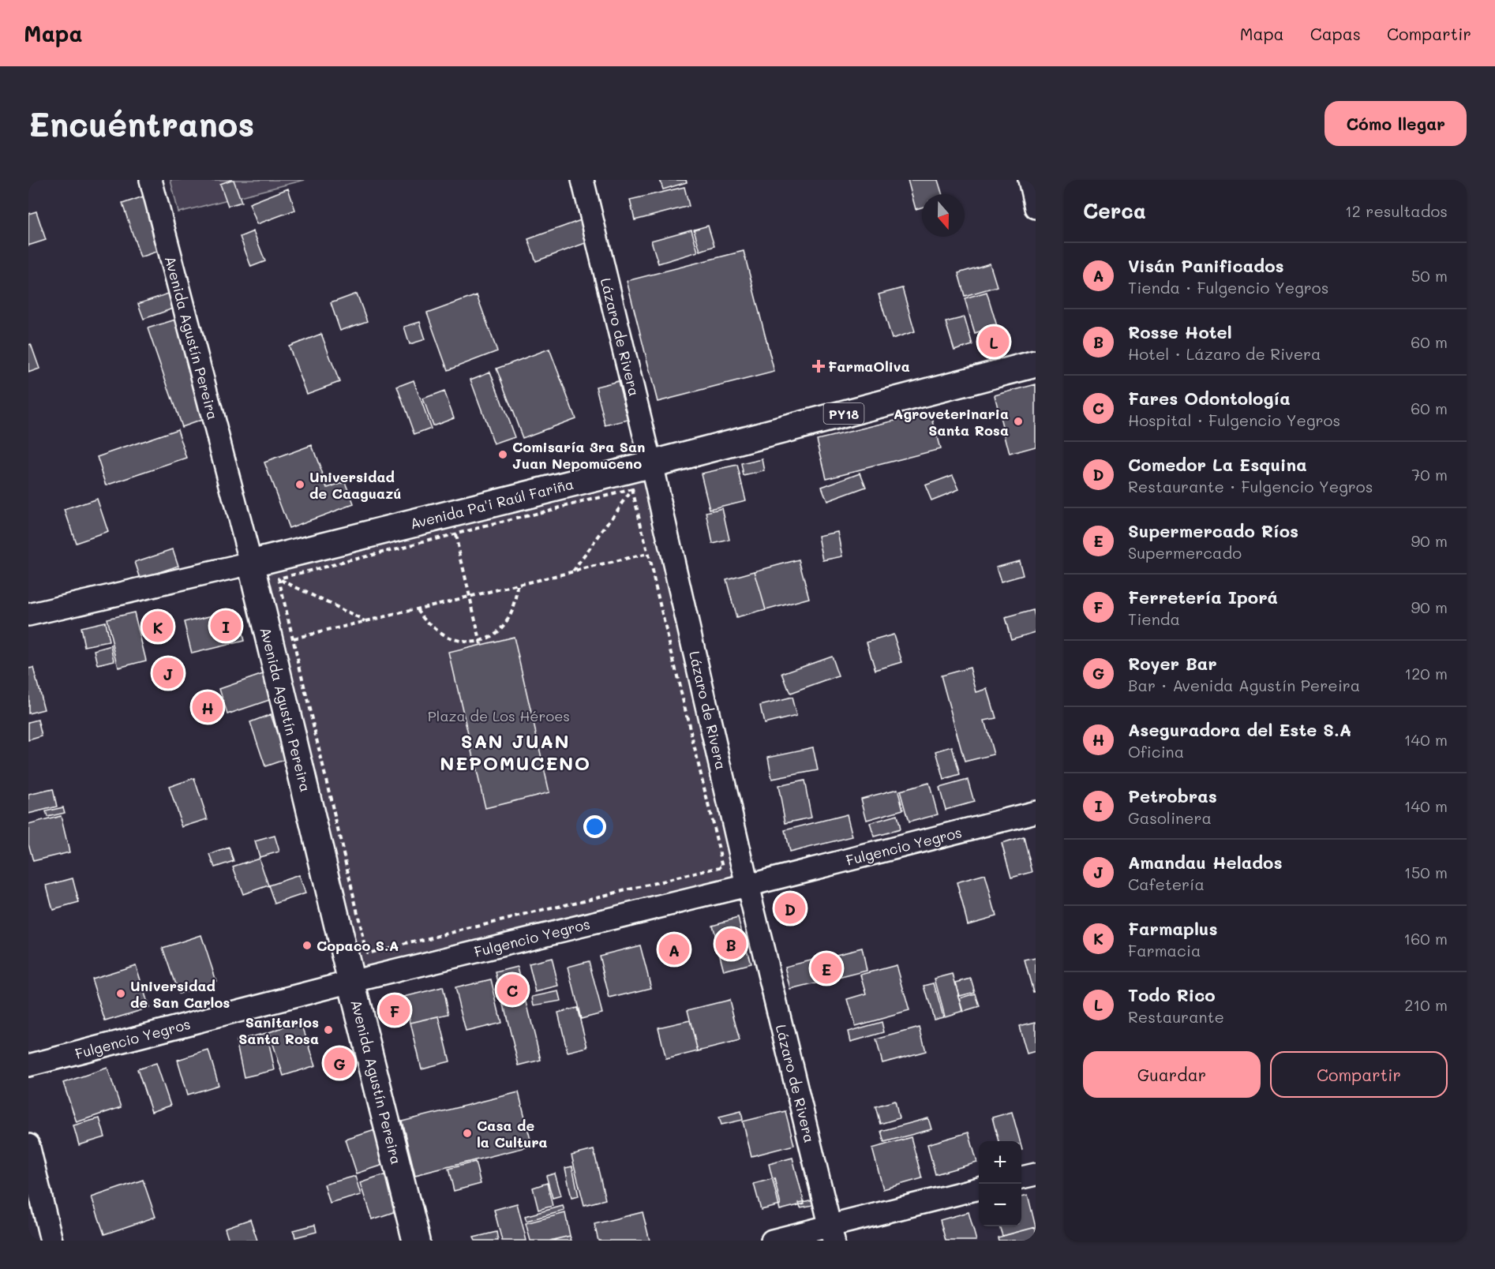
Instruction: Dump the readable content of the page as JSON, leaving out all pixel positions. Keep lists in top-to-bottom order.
{
  "streets": {
    "highway": ["Avenida Agustín Pereira", "PY18", "Avenida Pa'i Raúl Fariña"],
    "street": ["Lázaro de Rivera", "Fulgencio Yegros"]
  },
  "crossings": [
    ["Lázaro de Rivera", "Avenida Pa'i Raúl Fariña"],
    ["Lázaro de Rivera", "Fulgencio Yegros"],
    ["Avenida Agustín Pereira", "Avenida Pa'i Raúl Fariña"],
    ["Avenida Agustín Pereira", "Fulgencio Yegros"]
  ],
  "districts": ["SAN JUAN NEPOMUCENO"],
  "parks": ["Plaza de Los Héroes"],
  "places": {
    "health": ["FarmaOliva"],
    "other": [
      "Agroveterinaria Santa Rosa",
      "Comisaría 3ra San Juan Nepomuceno",
      "Universidad de Caaguazú",
      "Copaco S.A",
      "Universidad de San Carlos",
      "Sanitarios Santa Rosa",
      "Casa de la Cultura"
    ]
  },
  "north": "bottom",
  "page": {
    "header": "Mapa",
    "nav": ["Mapa", "Capas", "Compartir"],
    "buttons": [
      "Cómo llegar",
      ["Guardar", "Compartir"]
    ],
    "title": "Encuéntranos",
    "heading": ["Cerca", "12 resultados"],
    "list": [
      {
        "mark": "A",
        "name": "Visán Panificados",
        "note": "Tienda · Fulgencio Yegros",
        "value": "50 m"
      },
      {
        "mark": "B",
        "name": "Rosse Hotel",
        "note": "Hotel · Lázaro de Rivera",
        "value": "60 m"
      },
      {
        "mark": "C",
        "name": "Fares Odontología",
        "note": "Hospital · Fulgencio Yegros",
        "value": "60 m"
      },
      {
        "mark": "D",
        "name": "Comedor La Esquina",
        "note": "Restaurante · Fulgencio Yegros",
        "value": "70 m"
      },
      {
        "mark": "E",
        "name": "Supermercado Ríos",
        "note": "Supermercado",
        "value": "90 m"
      },
      {
        "mark": "F",
        "name": "Ferretería Iporá",
        "note": "Tienda",
        "value": "90 m"
      },
      {
        "mark": "G",
        "name": "Royer Bar",
        "note": "Bar · Avenida Agustín Pereira",
        "value": "120 m"
      },
      {
        "mark": "H",
        "name": "Aseguradora del Este S.A",
        "note": "Oficina",
        "value": "140 m"
      },
      {
        "mark": "I",
        "name": "Petrobras",
        "note": "Gasolinera",
        "value": "140 m"
      },
      {
        "mark": "J",
        "name": "Amandau Helados",
        "note": "Cafetería",
        "value": "150 m"
      },
      {
        "mark": "K",
        "name": "Farmaplus",
        "note": "Farmacia",
        "value": "160 m"
      },
      {
        "mark": "L",
        "name": "Todo Rico",
        "note": "Restaurante",
        "value": "210 m"
      }
    ],
    "pins": [
      "L",
      "I",
      "K",
      "J",
      "H",
      "D",
      "B",
      "A",
      "E",
      "C",
      "F",
      "G"
    ],
    "map_buttons": ["+", "−"]
  }
}
